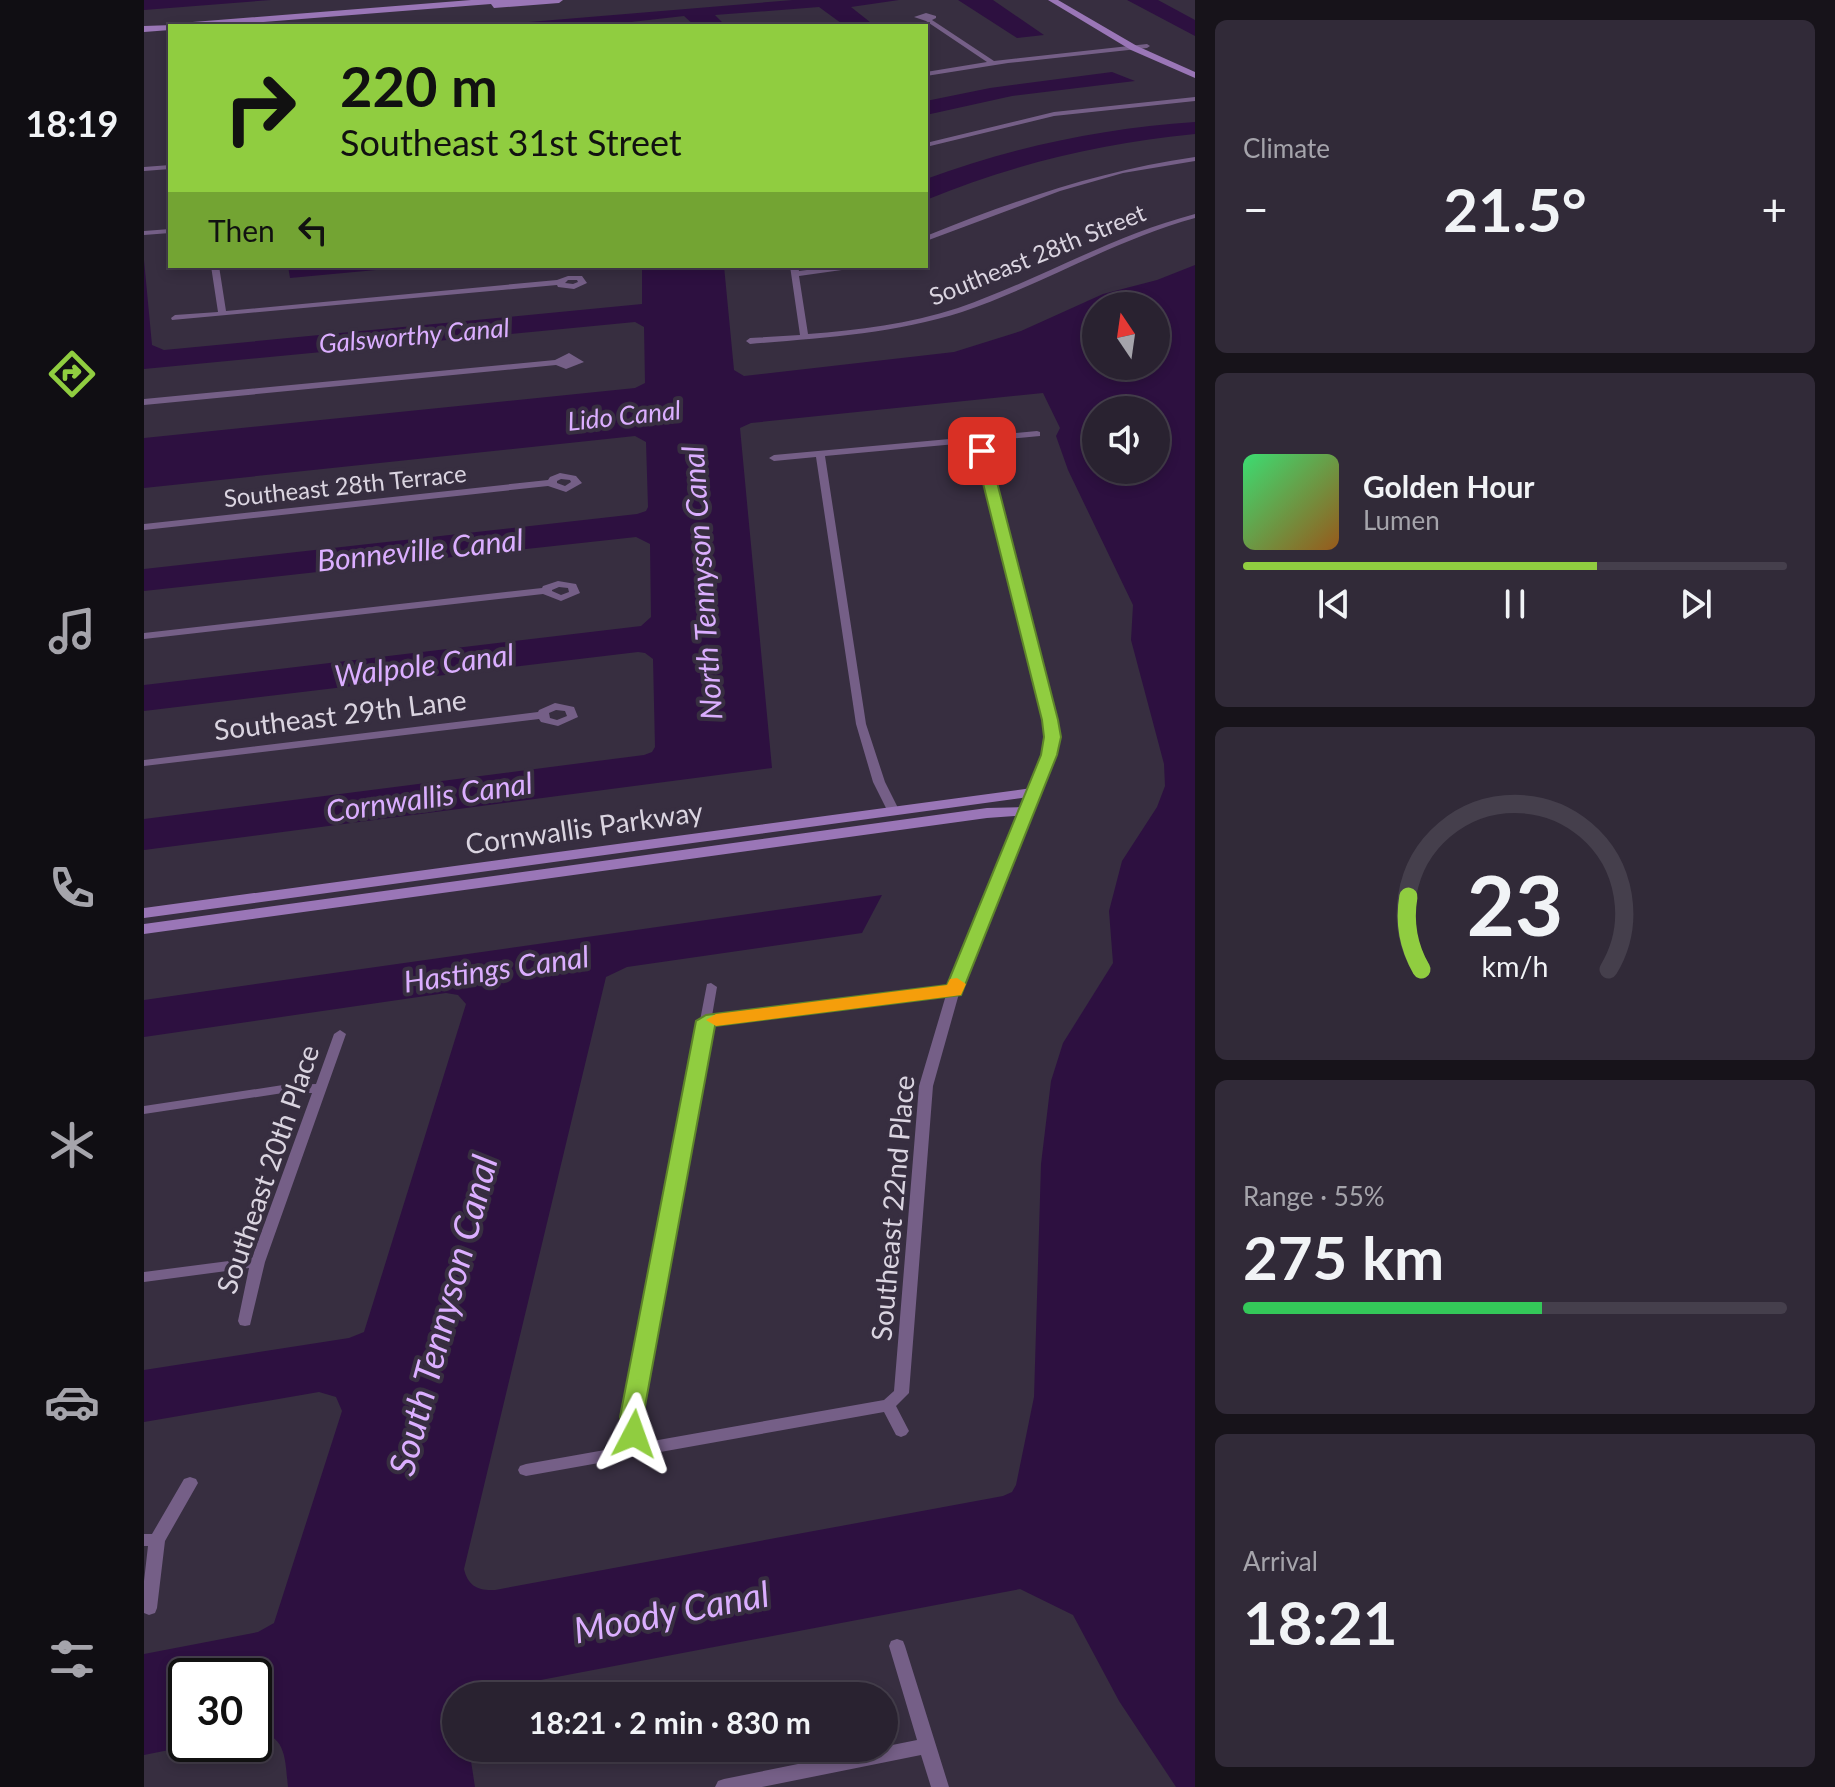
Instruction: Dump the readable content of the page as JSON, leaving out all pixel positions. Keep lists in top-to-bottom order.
{
  "streets": {
    "street": [
      "Southeast 28th Street",
      "Southeast 28th Terrace",
      "Southeast 29th Lane",
      "Cornwallis Parkway",
      "Southeast 20th Place",
      "Southeast 22nd Place"
    ]
  },
  "crossings": [
    ["Cornwallis Parkway", "Southeast 22nd Place"]
  ],
  "water": [
    "Galsworthy Canal",
    "Lido Canal",
    "Bonneville Canal",
    "North Tennyson Canal",
    "Walpole Canal",
    "Cornwallis Canal",
    "Hastings Canal",
    "South Tennyson Canal",
    "Moody Canal"
  ],
  "north": "top",
  "page": {
    "tabs": "18:19",
    "tile": [
      "Climate",
      ["Range · 55%", "275 km"],
      ["Arrival", "18:21"]
    ],
    "turn": ["220 m", "Southeast 31st Street"],
    "heat": ["−", "21.5°", "+"],
    "then": "Then",
    "song": ["Golden Hour", "Lumen"],
    "limit": "30",
    "trip": "18:21 · 2 min · 830 m",
    "gauge": ["23", "km/h"]
  }
}
